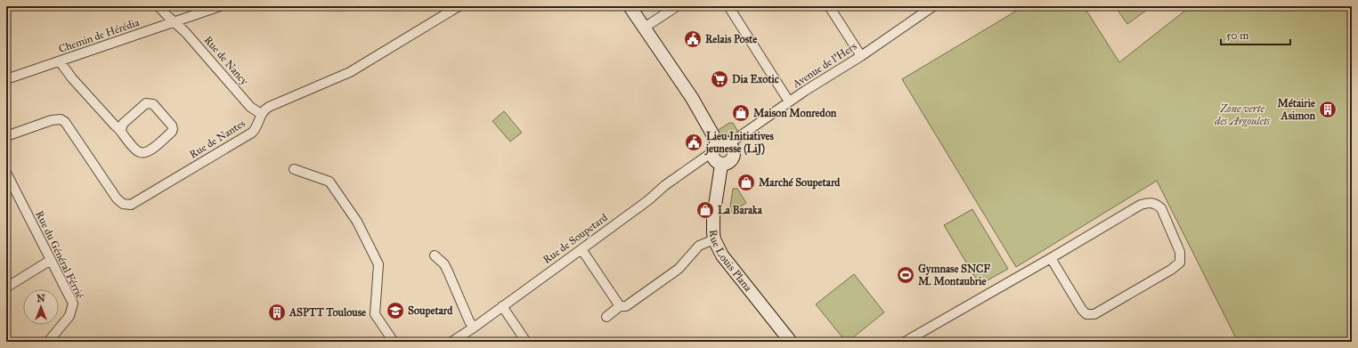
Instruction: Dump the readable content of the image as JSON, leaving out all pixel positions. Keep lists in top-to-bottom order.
{
  "streets": {
    "street": [
      "Chemin de Hérédia",
      "Rue de Nancy",
      "Avenue de l'Hers",
      "Rue de Nantes",
      "Rue de Soupetard",
      "Rue du Général Férrié",
      "Rue Louis Plana"
    ]
  },
  "crossings": [
    ["Chemin de Hérédia", "Rue de Nancy"],
    ["Rue de Nancy", "Rue de Nantes"],
    ["Avenue de l'Hers", "Rue de Soupetard"]
  ],
  "parks": ["Zone verte des Argoulets"],
  "places": {
    "public building": ["Relais Poste", "Lieu Initiatives jeunesse (LiJ)"],
    "supermarket": ["Dia Exotic"],
    "building": ["Métairie Asimon", "ASPTT Toulouse"],
    "shop": ["Maison Monredon", "Marché Soupetard", "La Baraka"],
    "sports": ["Gymnase SNCF M. Montaubrie"],
    "school or university": ["Soupetard"]
  },
  "scale_bar": "50 m",
  "north": "top"
}
